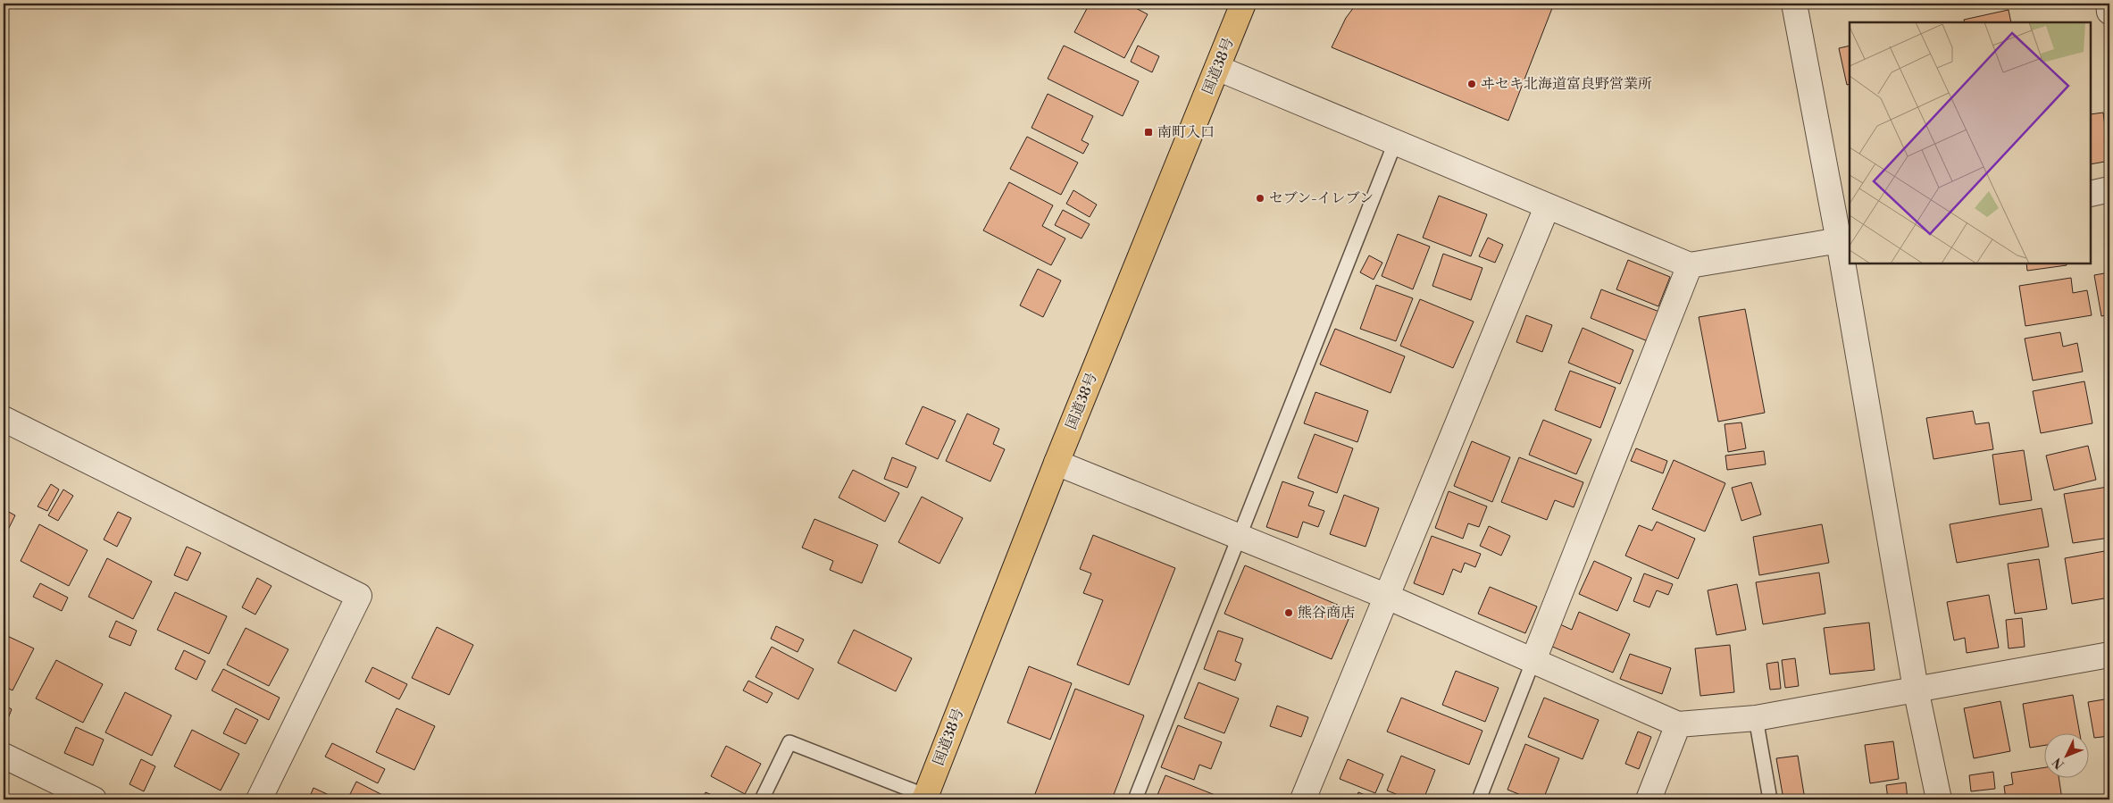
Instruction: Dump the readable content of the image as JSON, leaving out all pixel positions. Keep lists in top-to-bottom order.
{
  "streets": {
    "highway": ["国道38号"]
  },
  "places": {
    "other": ["ヰセキ北海道富良野営業所", "セブン-イレブン", "熊谷商店"],
    "transit": ["南町入口"]
  },
  "north": "bottom left"
}
